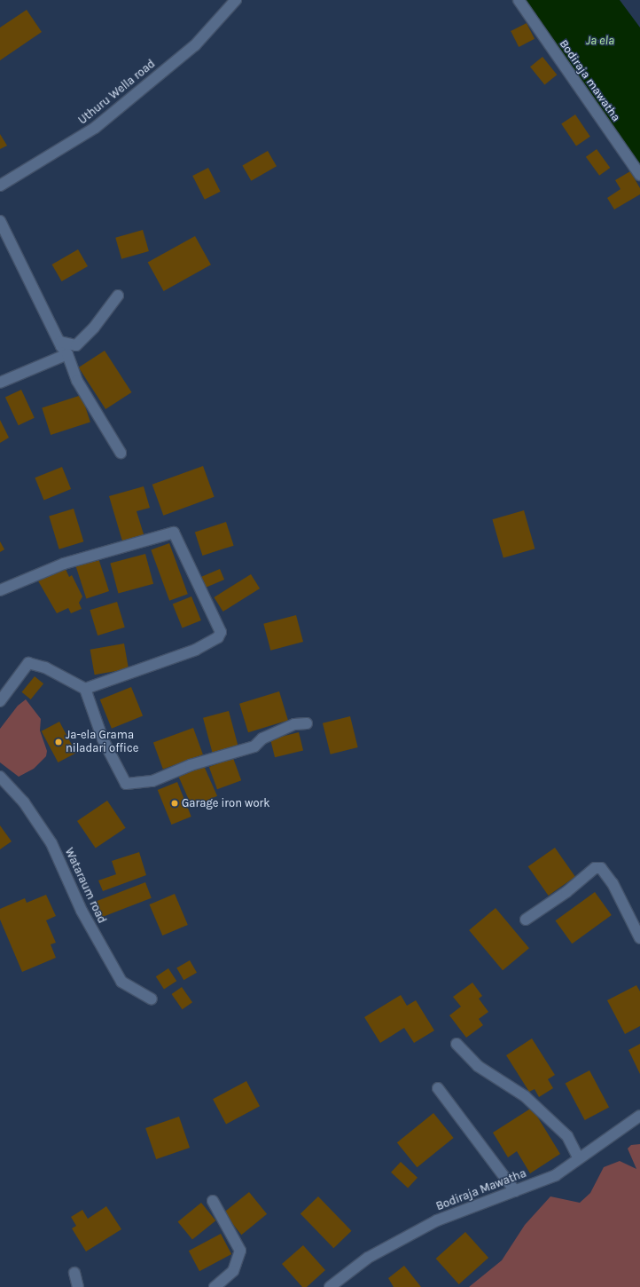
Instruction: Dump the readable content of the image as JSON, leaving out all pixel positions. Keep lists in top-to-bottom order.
{
  "streets": {
    "street": [
      "Bodiraja mawatha",
      "Uthuru Wella road",
      "Wataraum road",
      "Bodiraja Mawatha"
    ]
  },
  "water": ["Ja ela"],
  "places": ["Ja-ela Grama niladari office", "Garage iron work"]
}
